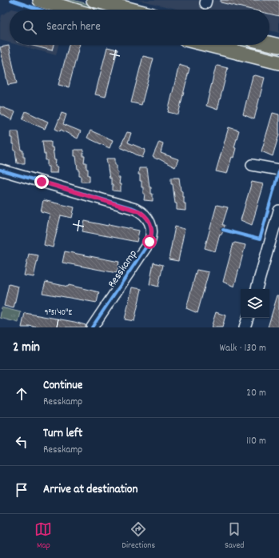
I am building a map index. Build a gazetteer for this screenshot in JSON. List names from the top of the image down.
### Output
{
  "streets": {
    "street": ["Resskamp"]
  },
  "page": {
    "search": "Search here",
    "heading": ["2 min", "Walk · 130 m"],
    "list": [
      ["Continue", "Resskamp", "20 m"],
      ["Turn left", "Resskamp", "110 m"],
      "Arrive at destination"
    ],
    "nav": ["Map", "Directions", "Saved"]
  },
  "coordinates": ["9°51'40\"E"]
}
